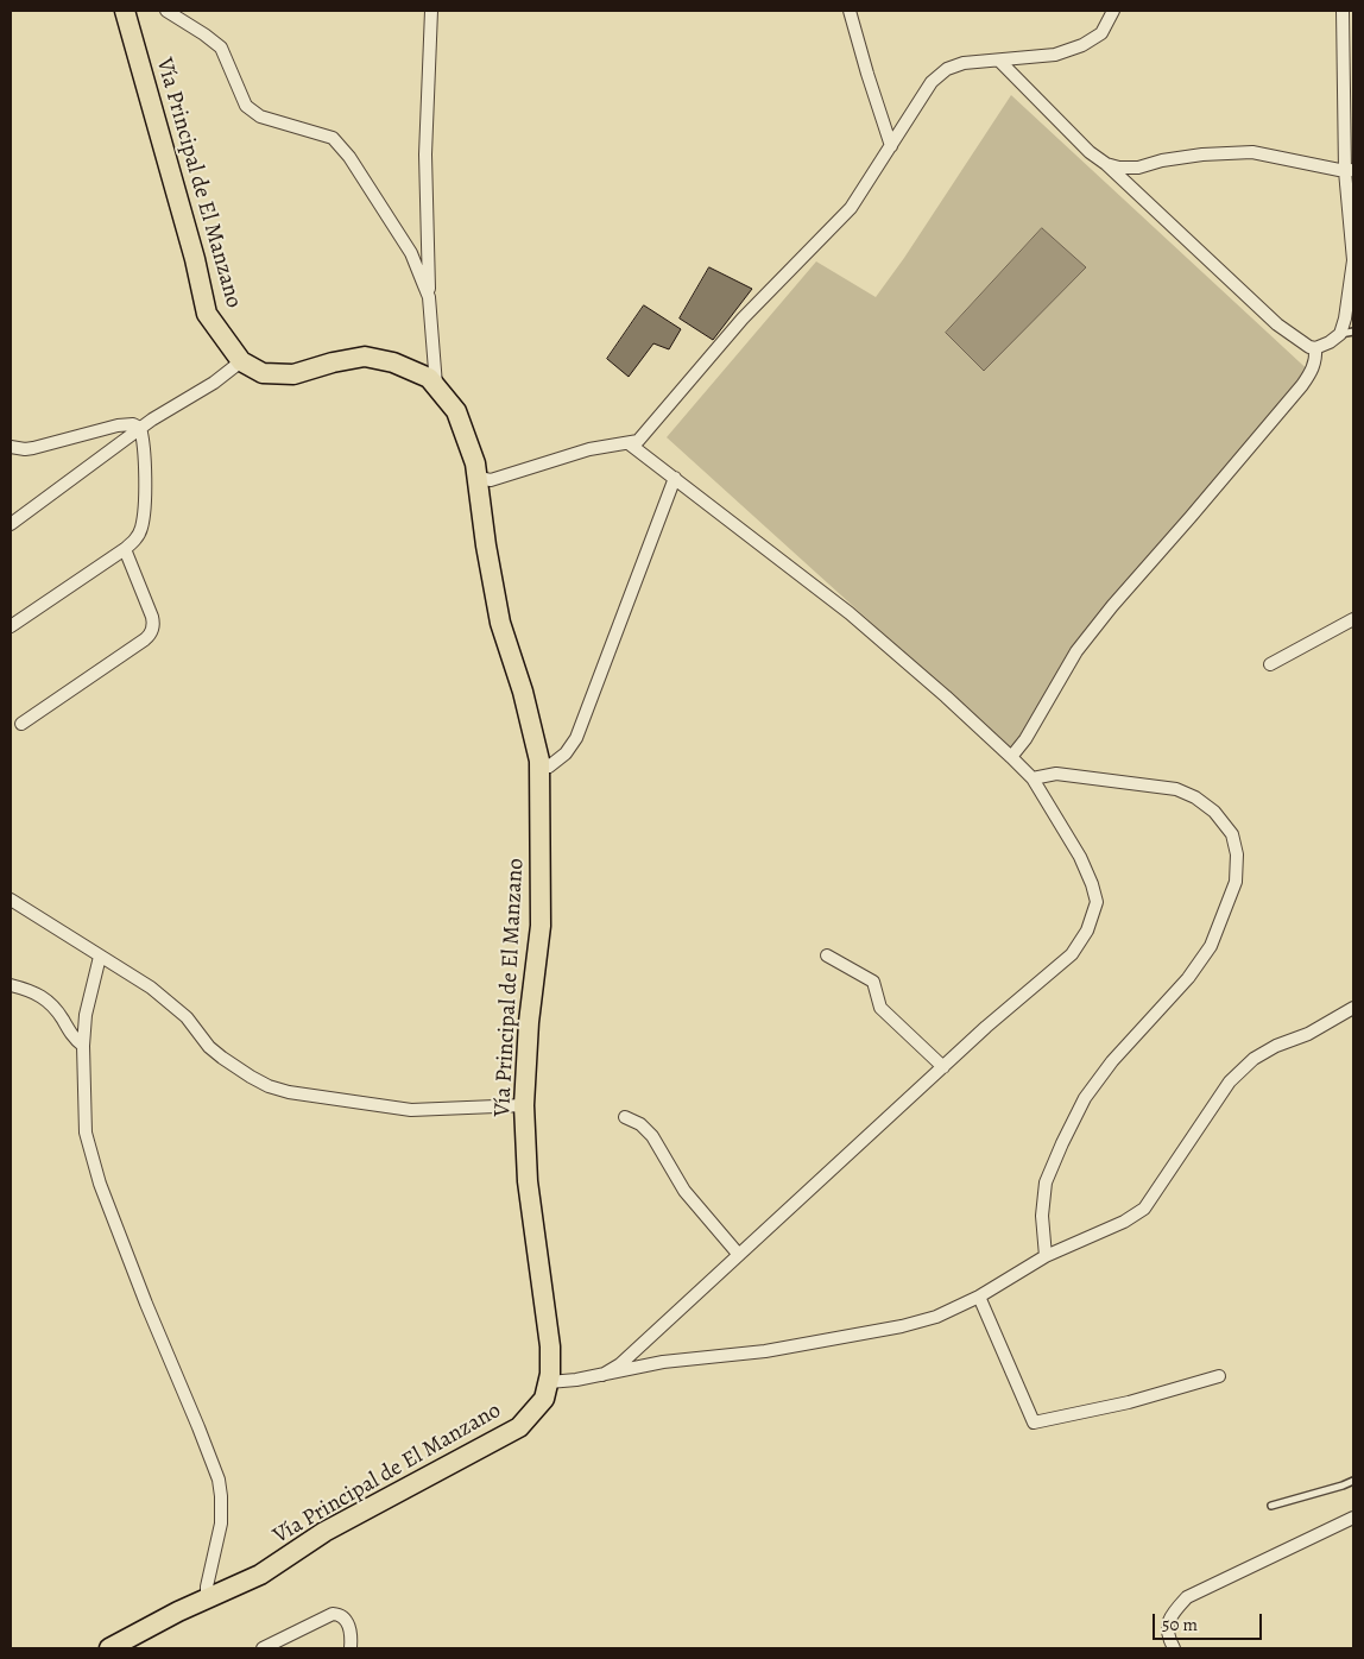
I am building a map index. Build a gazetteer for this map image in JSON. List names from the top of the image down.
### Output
{
  "streets": {
    "main road": ["Vía Principal de El Manzano"]
  },
  "scale_bar": "50 m"
}
